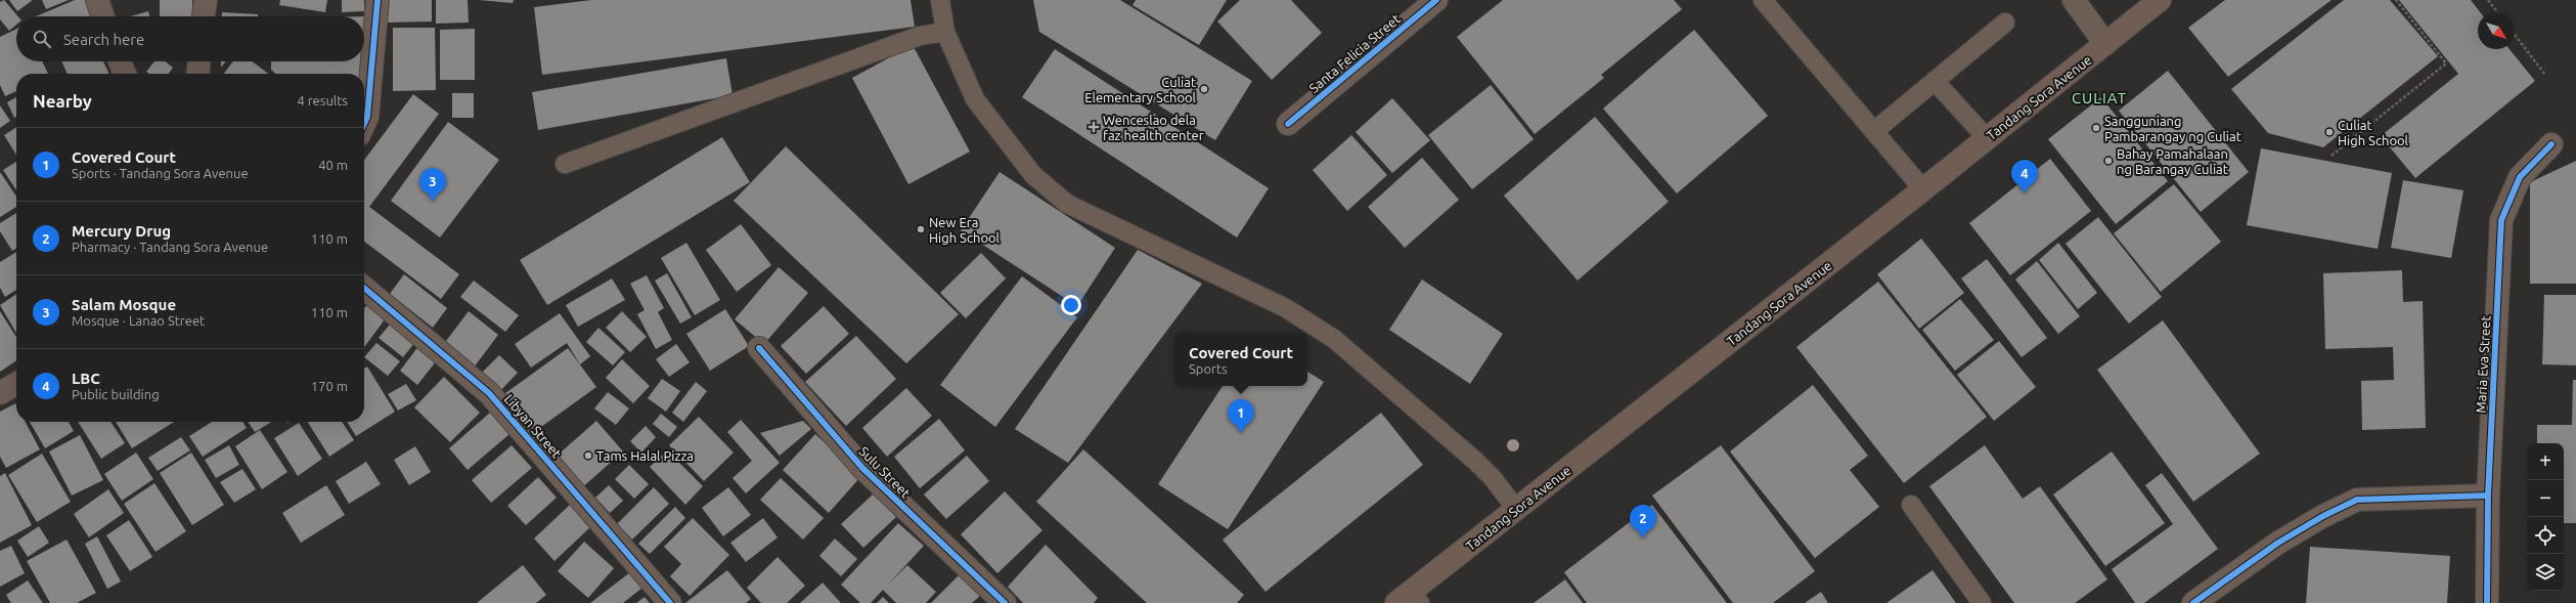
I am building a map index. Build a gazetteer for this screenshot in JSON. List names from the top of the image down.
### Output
{
  "streets": {
    "main road": ["Tandang Sora Avenue"],
    "street": [
      "Santa Felicia Street",
      "Maria Eva Street",
      "Libyan Street",
      "Sulu Street"
    ]
  },
  "districts": ["CULIAT"],
  "places": {
    "other": [
      "Culiat Elementary School",
      "Sangguniang Pambarangay ng Culiat",
      "Culiat High School",
      "Bahay Pamahalaan ng Barangay Culiat",
      "New Era High School",
      "Tams Halal Pizza"
    ],
    "health": ["Wenceslao dela faz health center"]
  },
  "north": "bottom right",
  "page": {
    "search": "Search here",
    "heading": ["Nearby", "4 results"],
    "list": [
      {
        "mark": "1",
        "name": "Covered Court",
        "note": "Sports · Tandang Sora Avenue",
        "value": "40 m"
      },
      {
        "mark": "2",
        "name": "Mercury Drug",
        "note": "Pharmacy · Tandang Sora Avenue",
        "value": "110 m"
      },
      {
        "mark": "3",
        "name": "Salam Mosque",
        "note": "Mosque · Lanao Street",
        "value": "110 m"
      },
      {
        "mark": "4",
        "name": "LBC",
        "note": "Public building",
        "value": "170 m"
      }
    ],
    "pins": [
      "4",
      "3",
      "1",
      "2"
    ],
    "popup": ["Covered Court", "Sports"],
    "map_buttons": ["+", "−"]
  }
}
